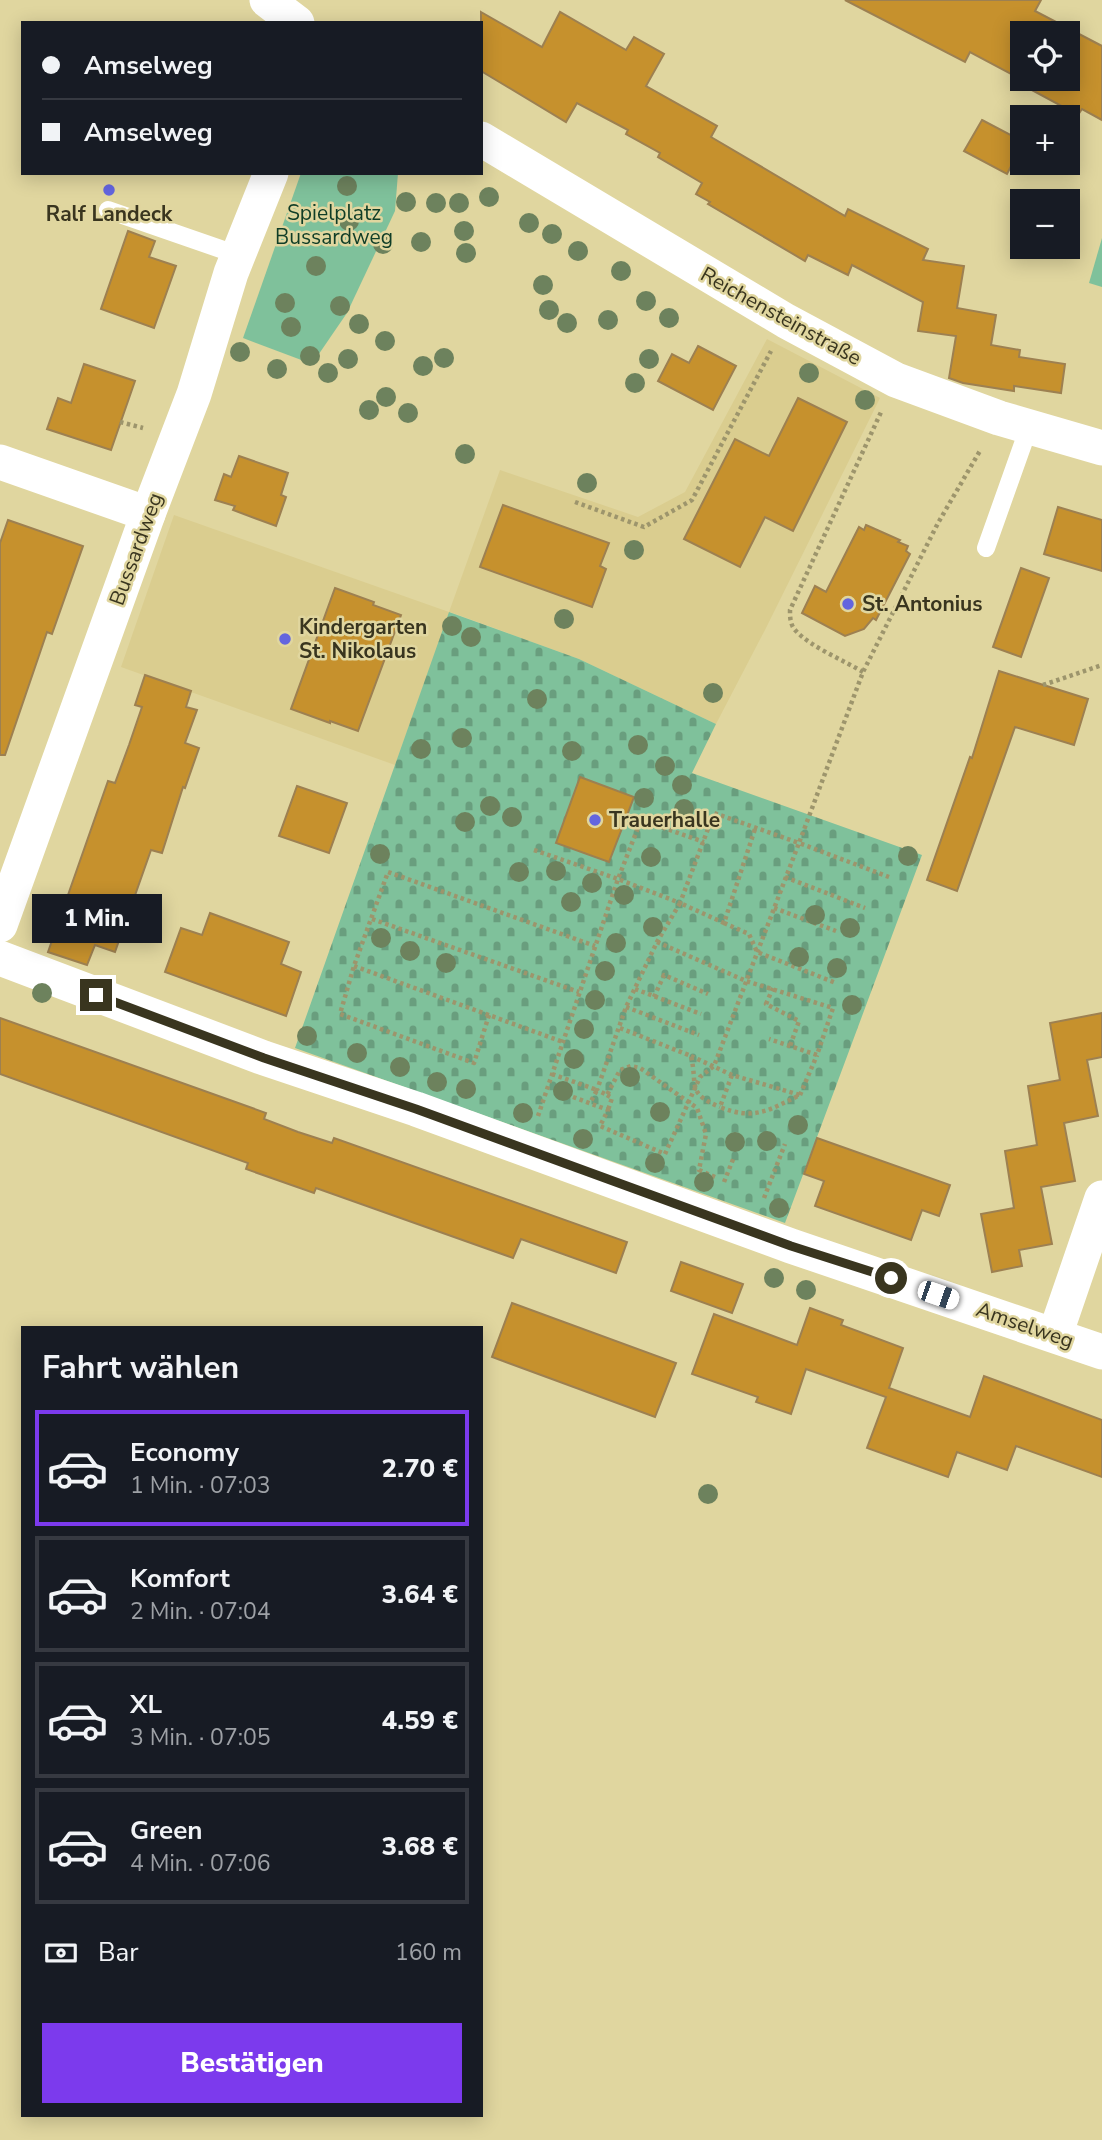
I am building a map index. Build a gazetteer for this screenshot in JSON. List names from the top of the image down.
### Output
{
  "streets": {
    "street": ["Reichensteinstraße", "Bussardweg", "Amselweg"]
  },
  "parks": ["Spielplatz Bussardweg"],
  "places": [
    "Ralf Landeck",
    "St. Antonius",
    "Kindergarten St. Nikolaus",
    "Trauerhalle"
  ],
  "page": {
    "map_buttons": ["+", "−"],
    "banner": ["Amselweg", "Amselweg"],
    "bubble": "1 Min.",
    "heading": "Fahrt wählen",
    "list": [
      {
        "name": "Economy",
        "note": "1 Min. · 07:03",
        "value": "2.70 €"
      },
      {
        "name": "Komfort",
        "note": "2 Min. · 07:04",
        "value": "3.64 €"
      },
      {
        "name": "XL",
        "note": "3 Min. · 07:05",
        "value": "4.59 €"
      },
      {
        "name": "Green",
        "note": "4 Min. · 07:06",
        "value": "3.68 €"
      }
    ],
    "pay": ["Bar", "160 m"],
    "buttons": "Bestätigen"
  }
}
